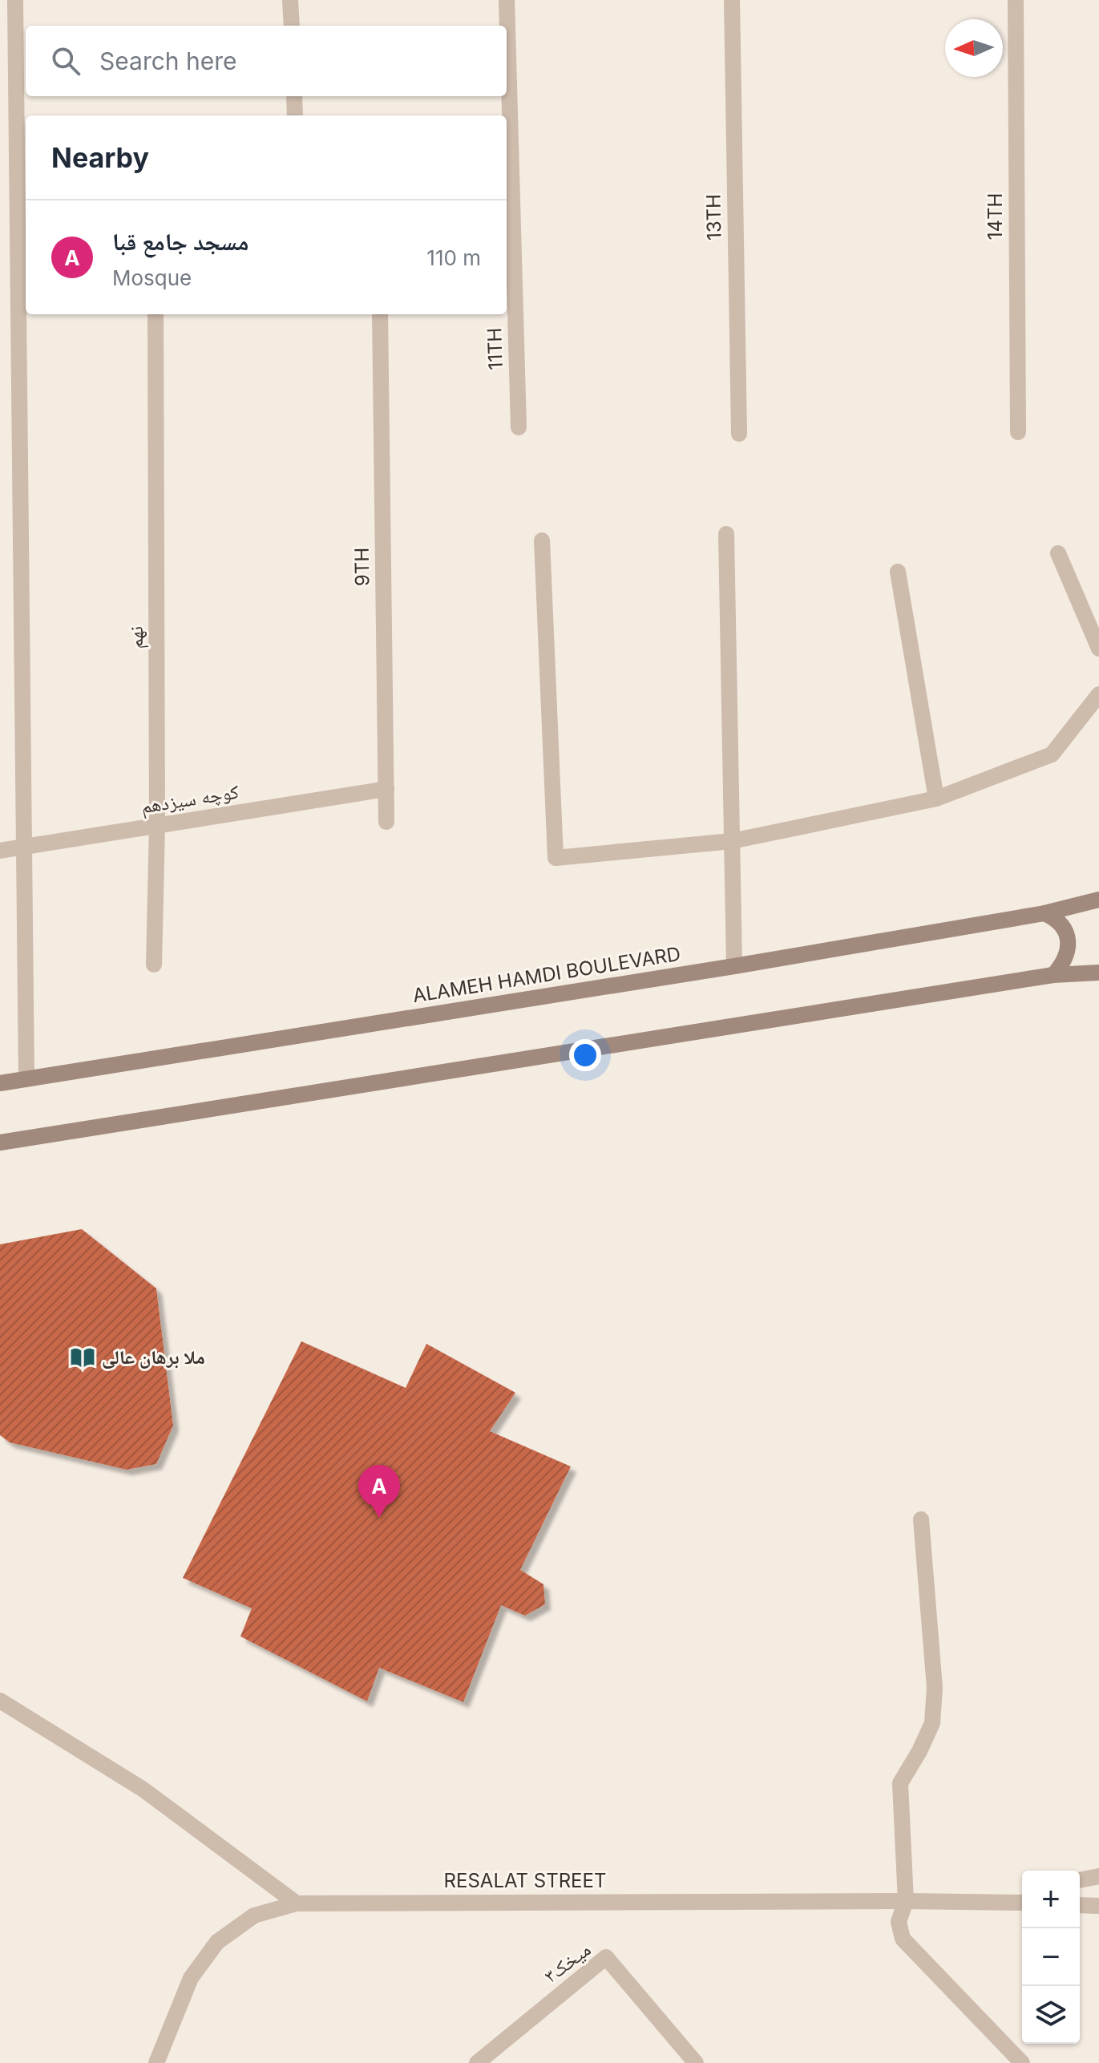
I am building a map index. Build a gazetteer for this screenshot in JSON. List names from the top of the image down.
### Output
{
  "streets": {
    "main road": ["ALAMEH HAMDI BOULEVARD"],
    "street": [
      "14TH",
      "13TH",
      "11TH",
      "9TH",
      "نهم",
      "کوچه سیزدهم",
      "RESALAT STREET",
      "میخک۳"
    ]
  },
  "crossings": [
    ["9TH", "کوچه سیزدهم"],
    ["نهم", "کوچه سیزدهم"]
  ],
  "places": {
    "library": ["ملا برهان عالی"]
  },
  "north": "left",
  "page": {
    "search": "Search here",
    "heading": "Nearby",
    "list": [
      {
        "mark": "A",
        "name": "مسجد جامع قبا",
        "note": "Mosque",
        "value": "110 m"
      }
    ],
    "pins": "A",
    "map_buttons": ["+", "−"]
  }
}
